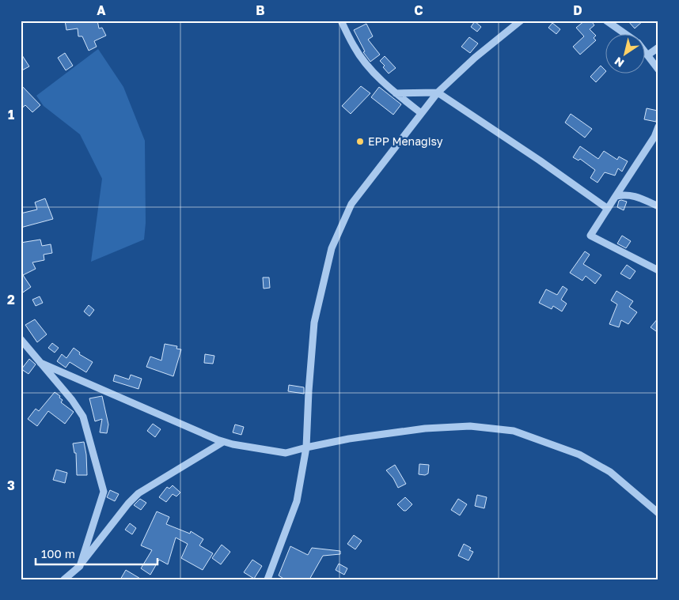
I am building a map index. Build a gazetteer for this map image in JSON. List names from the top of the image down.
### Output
{
  "places": ["EPP Menagisy"],
  "scale_bar": "100 m",
  "north": "bottom left",
  "grid": {
    "columns": [
      "A",
      "B",
      "C",
      "D"
    ],
    "rows": ["1", "2", "3"]
  }
}
